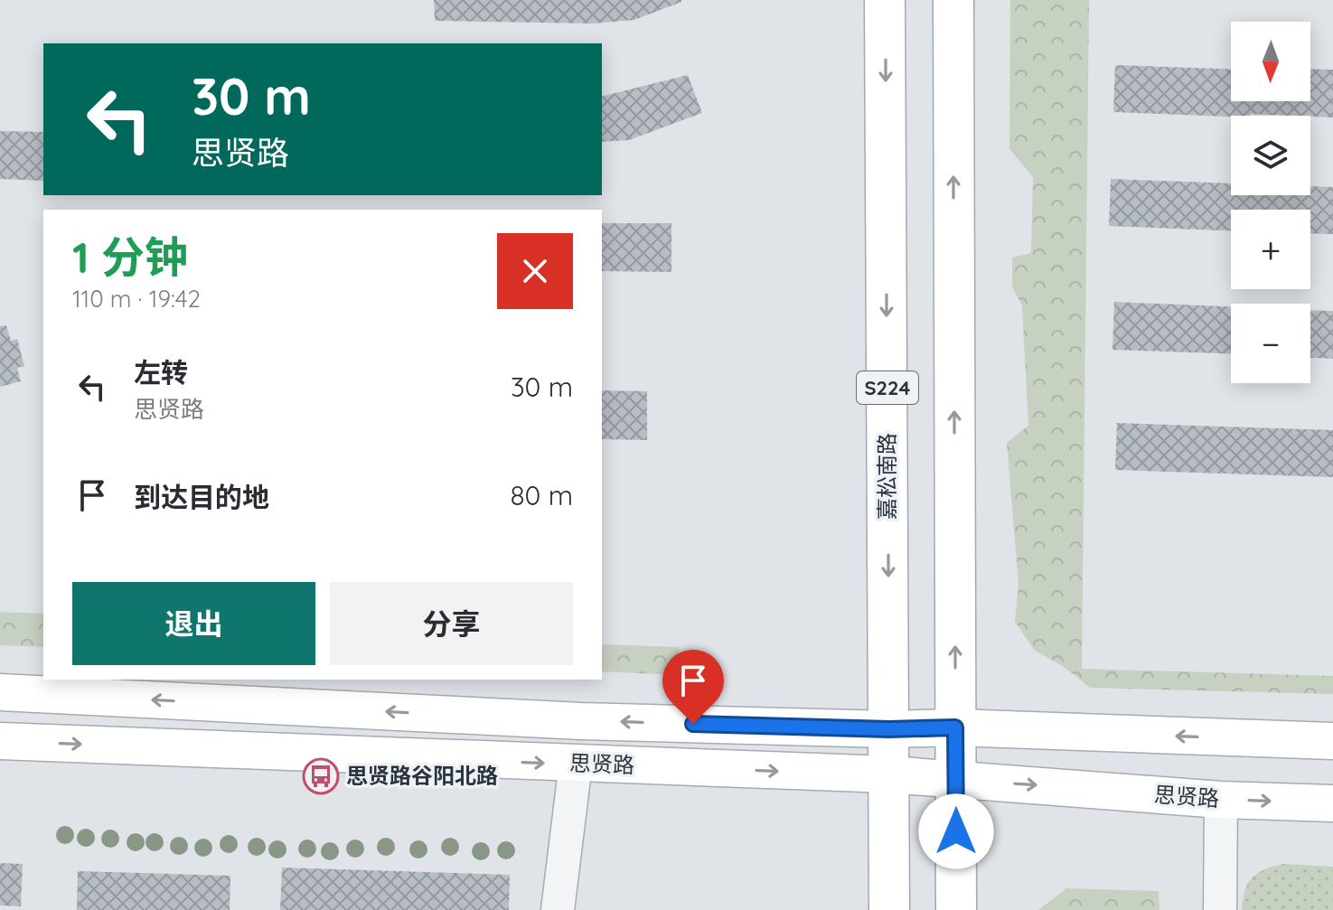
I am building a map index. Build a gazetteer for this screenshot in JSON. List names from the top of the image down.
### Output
{
  "streets": {
    "main road": ["S224", "嘉松南路", "思贤路"]
  },
  "crossings": [
    ["嘉松南路", "思贤路"]
  ],
  "places": {
    "bus stop": ["思贤路谷阳北路"]
  },
  "north": "bottom",
  "page": {
    "map_buttons": ["+", "−"],
    "turn": ["30 m", "思贤路"],
    "heading": ["1 分钟", "110 m · 19:42"],
    "list": [
      {
        "name": "左转",
        "note": "思贤路",
        "value": "30 m"
      },
      {
        "name": "到达目的地",
        "value": "80 m"
      }
    ],
    "buttons": ["退出", "分享"]
  }
}
